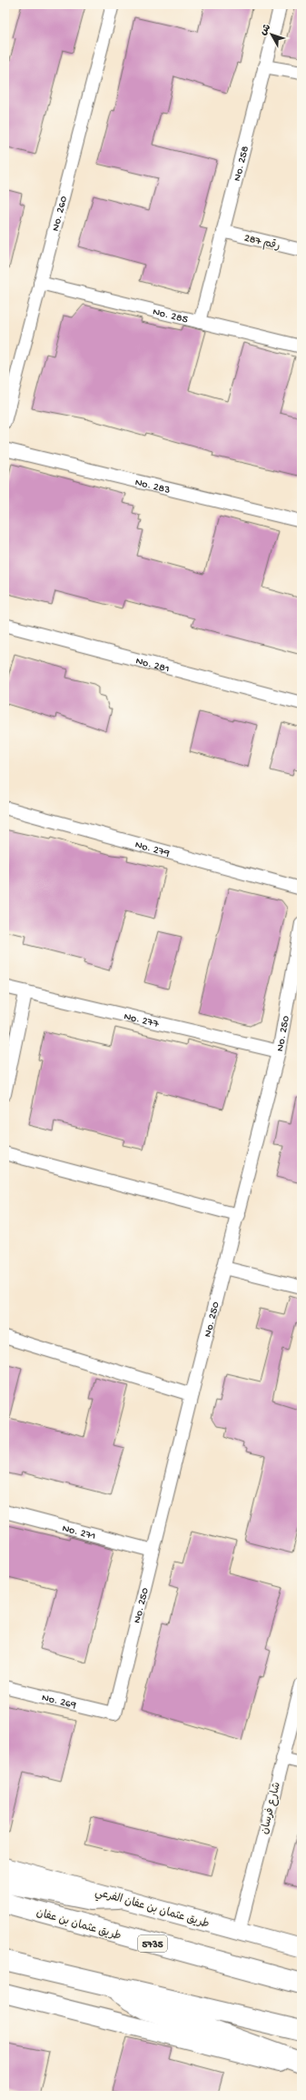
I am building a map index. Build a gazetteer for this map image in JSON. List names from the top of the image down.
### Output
{
  "streets": {
    "main road": ["طريق عثمان بن عفان الفرعي", "طريق عثمان بن عفان", "5735"],
    "street": [
      "No. 258",
      "No. 260",
      "رقم 287",
      "No. 285",
      "No. 283",
      "No. 281",
      "No. 279",
      "No. 277",
      "No. 250",
      "No. 271",
      "No. 269",
      "شارع فرسان"
    ]
  },
  "crossings": [
    ["No. 258", "رقم 287"],
    ["No. 258", "No. 285"],
    ["No. 260", "No. 285"],
    ["No. 277", "No. 250"],
    ["No. 250", "No. 271"],
    ["No. 250", "No. 269"],
    ["شارع فرسان", "طريق عثمان بن عفان الفرعي"]
  ],
  "north": "top left"
}
